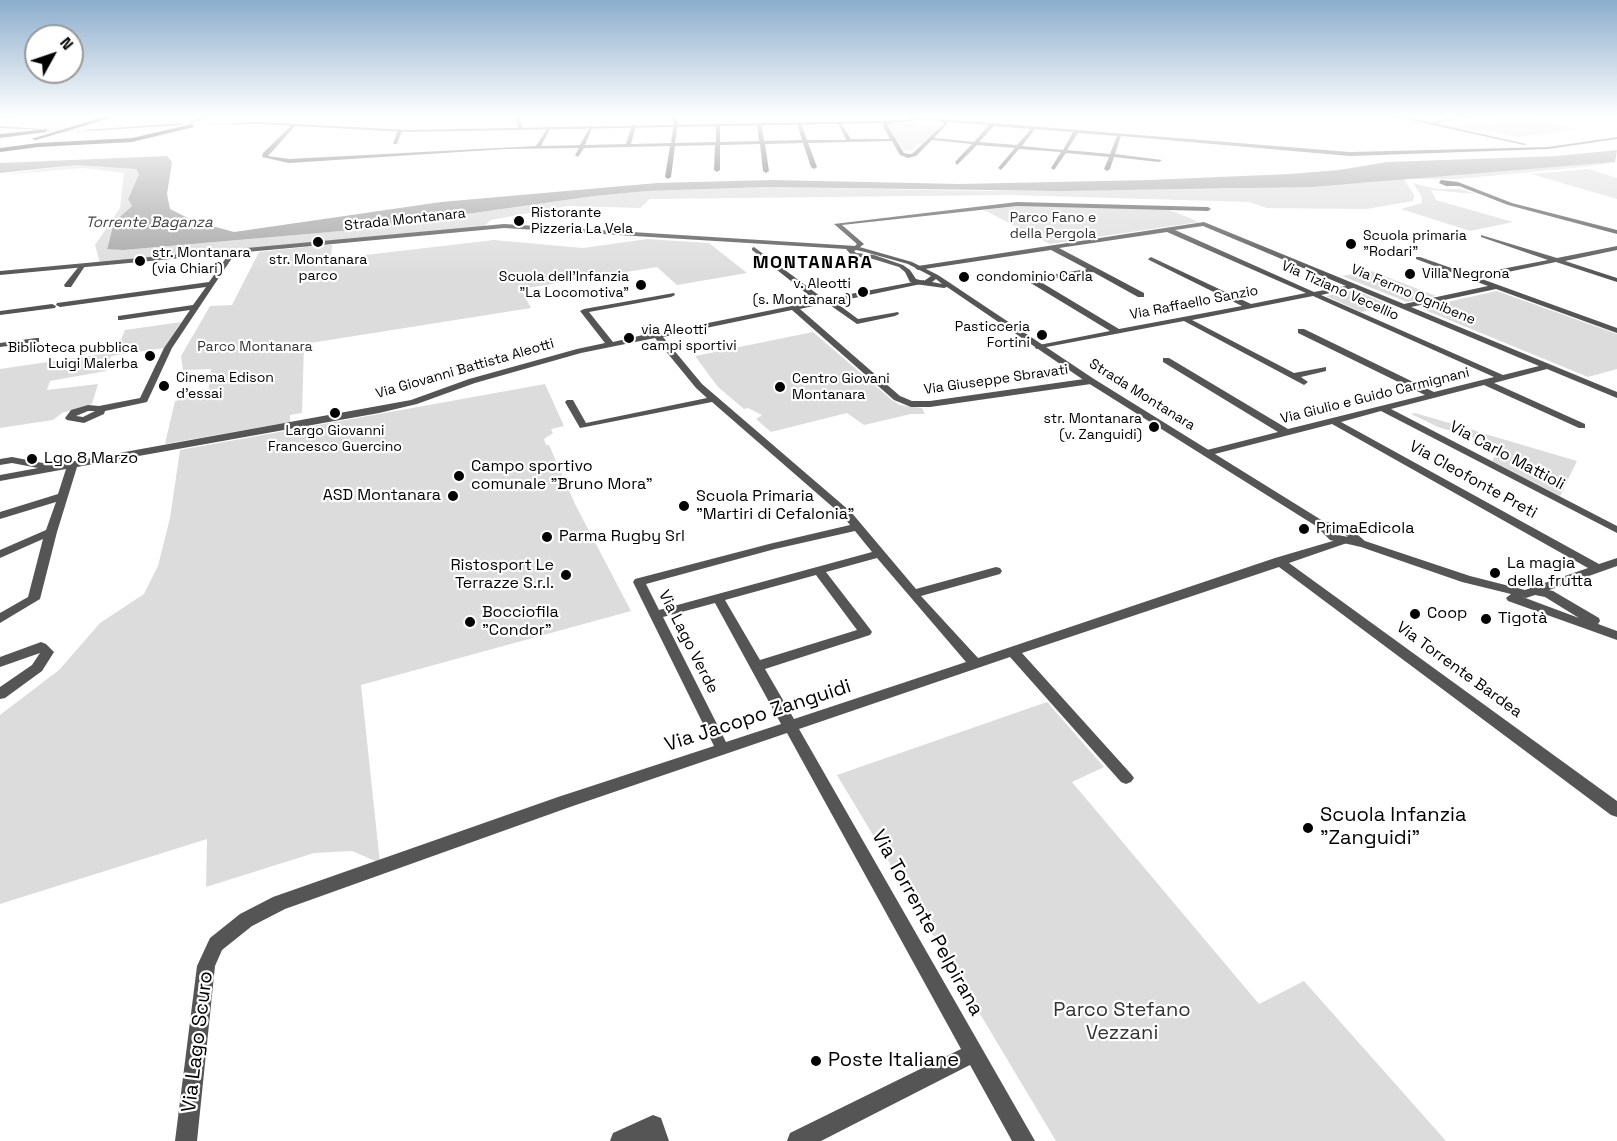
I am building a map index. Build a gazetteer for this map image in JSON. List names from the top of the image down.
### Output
{
  "streets": {
    "street": [
      "Strada Montanara",
      "Via Tiziano Vecellio",
      "Via Fermo Ognibene",
      "Via Raffaello Sanzio",
      "Via Giovanni Battista Aleotti",
      "Via Giuseppe Sbravati",
      "Via Giulio e Guido Carmignani",
      "Via Carlo Mattioli",
      "Via Cleofonte Preti",
      "Via Lago Verde",
      "Via Torrente Bardea",
      "Via Jacopo Zanguidi",
      "Via Torrente Pelpirana",
      "Via Lago Scuro"
    ]
  },
  "crossings": [
    ["Strada Montanara", "Via Raffaello Sanzio"],
    ["Strada Montanara", "Via Giovanni Battista Aleotti"],
    ["Strada Montanara", "Via Giuseppe Sbravati"],
    ["Strada Montanara", "Via Giulio e Guido Carmignani"],
    ["Strada Montanara", "Via Jacopo Zanguidi"],
    ["Via Tiziano Vecellio", "Via Fermo Ognibene"],
    ["Via Tiziano Vecellio", "Via Raffaello Sanzio"],
    ["Via Tiziano Vecellio", "Via Giulio e Guido Carmignani"],
    ["Via Fermo Ognibene", "Via Raffaello Sanzio"],
    ["Via Fermo Ognibene", "Via Giulio e Guido Carmignani"],
    ["Via Giovanni Battista Aleotti", "Via Giuseppe Sbravati"],
    ["Via Giulio e Guido Carmignani", "Via Carlo Mattioli"],
    ["Via Giulio e Guido Carmignani", "Via Cleofonte Preti"],
    ["Via Lago Verde", "Via Jacopo Zanguidi"],
    ["Via Torrente Bardea", "Via Jacopo Zanguidi"],
    ["Via Jacopo Zanguidi", "Via Torrente Pelpirana"],
    ["Via Jacopo Zanguidi", "Via Lago Scuro"]
  ],
  "districts": ["MONTANARA"],
  "water": ["Torrente Baganza"],
  "parks": ["Parco Fano e della Pergola", "Parco Montanara", "Parco Stefano Vezzani"],
  "places": [
    "Ristorante Pizzeria La Vela",
    "str. Montanara parco",
    "Scuola primaria \"Rodari\"",
    "str. Montanara (via Chiari)",
    "Villa Negrona",
    "condominio Carla",
    "Scuola dell'Infanzia \"La Locomotiva\"",
    "v. Aleotti (s. Montanara)",
    "Pasticceria Fortini",
    "via Aleotti campi sportivi",
    "Biblioteca pubblica Luigi Malerba",
    "Cinema Edison d'essai",
    "Centro Giovani Montanara",
    "Largo Giovanni Francesco Guercino",
    "str. Montanara (v. Zanguidi)",
    "Lgo 8 Marzo",
    "Campo sportivo comunale \"Bruno Mora\"",
    "ASD Montanara",
    "Scuola Primaria \"Martiri di Cefalonia\"",
    "PrimaEdicola",
    "Parma Rugby Srl",
    "La magia della frutta",
    "Ristosport Le Terrazze S.r.l.",
    "Coop",
    "Tigotà",
    "Bocciofila \"Condor\"",
    "Scuola Infanzia \"Zanguidi\"",
    "Poste Italiane"
  ],
  "north": "top right"
}
